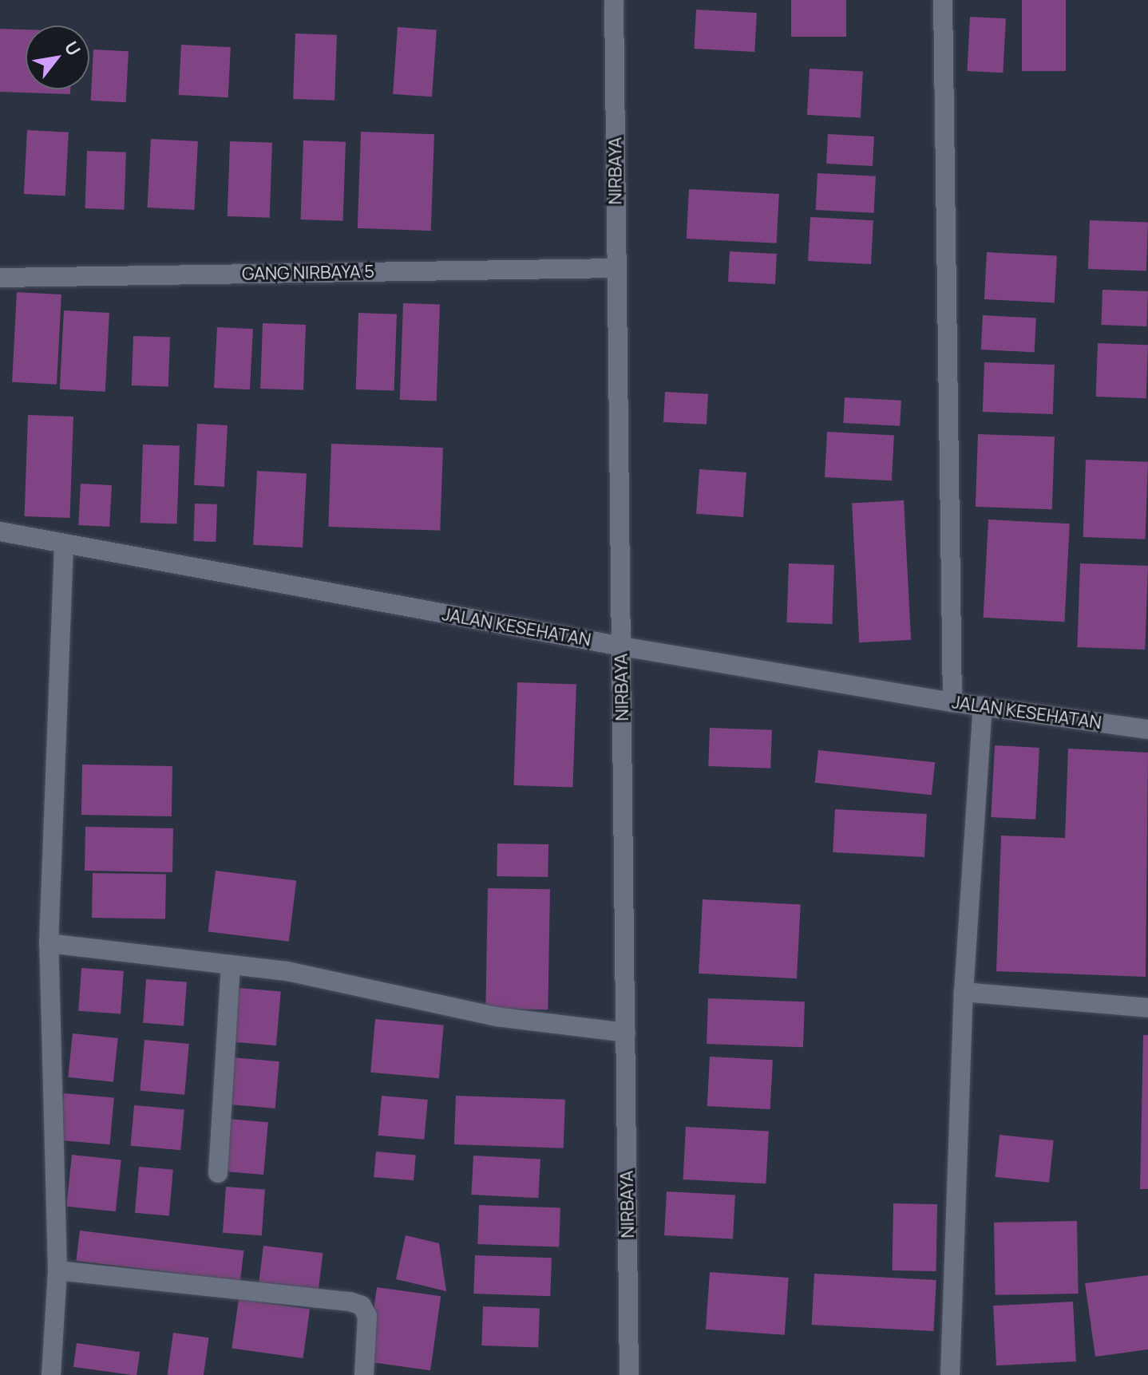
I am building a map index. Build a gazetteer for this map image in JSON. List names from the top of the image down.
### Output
{
  "streets": {
    "street": ["NIRBAYA", "GANG NIRBAYA 5", "JALAN KESEHATAN"]
  },
  "crossings": [
    ["NIRBAYA", "GANG NIRBAYA 5"],
    ["NIRBAYA", "JALAN KESEHATAN"]
  ],
  "north": "top right"
}
